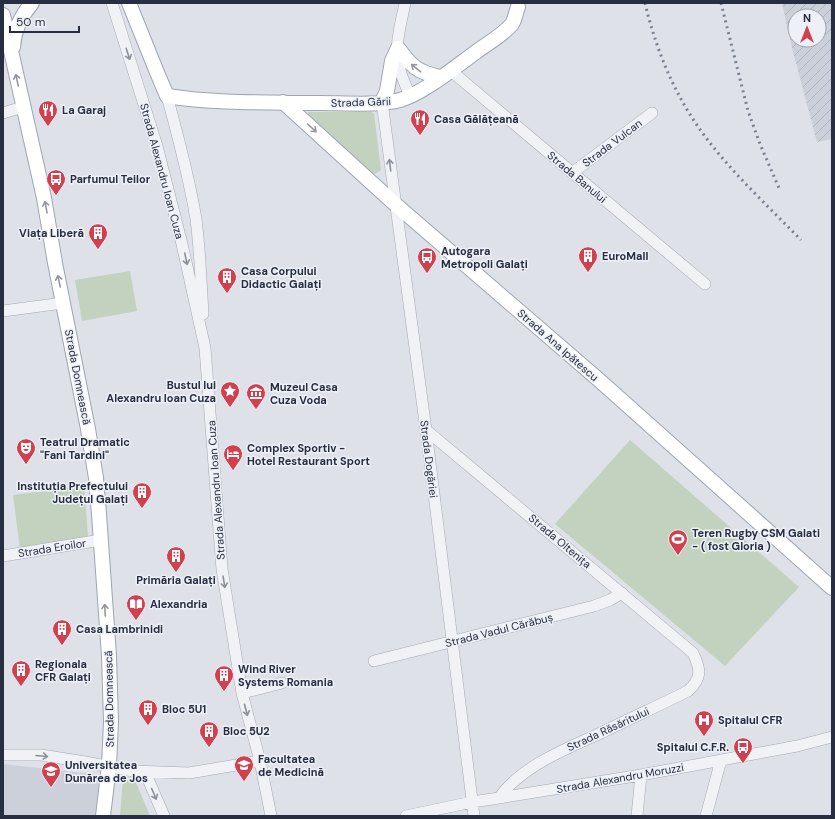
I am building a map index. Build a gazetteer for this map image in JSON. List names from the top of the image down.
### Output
{
  "streets": {
    "main road": ["Strada Gării", "Strada Ana Ipătescu", "Strada Domnească"],
    "street": [
      "Strada Vulcan",
      "Strada Alexandru Ioan Cuza",
      "Strada Banului",
      "Strada Dogăriei",
      "Strada Oltenița",
      "Strada Eroilor",
      "Strada Vadul Cărăbuș",
      "Strada Răsăritului",
      "Strada Alexandru Moruzzi"
    ]
  },
  "crossings": [
    ["Strada Gării", "Strada Banului"],
    ["Strada Gării", "Strada Ana Ipătescu"],
    ["Strada Gării", "Strada Dogăriei"],
    ["Strada Vulcan", "Strada Banului"],
    ["Strada Ana Ipătescu", "Strada Dogăriei"],
    ["Strada Domnească", "Strada Eroilor"],
    ["Strada Dogăriei", "Strada Oltenița"],
    ["Strada Dogăriei", "Strada Vadul Cărăbuș"],
    ["Strada Dogăriei", "Strada Alexandru Moruzzi"],
    ["Strada Oltenița", "Strada Vadul Cărăbuș"],
    ["Strada Oltenița", "Strada Răsăritului"],
    ["Strada Răsăritului", "Strada Alexandru Moruzzi"]
  ],
  "one_way": ["Strada Domnească"],
  "places": {
    "restaurant": ["La Garaj", "Casa Gălățeană"],
    "bus stop": ["Parfumul Teilor", "Autogara Metropoli Galați", "Spitalul C.F.R."],
    "building": [
      "Viața Liberă",
      "EuroMall",
      "Casa Corpului Didactic Galați",
      "Instituția Prefectului Județul Galați",
      "Primăria Galați",
      "Casa Lambrinidi",
      "Regionala CFR Galați",
      "Wind River Systems Romania",
      "Bloc 5U1",
      "Bloc 5U2"
    ],
    "place": ["Bustul lui Alexandru Ioan Cuza"],
    "museum": ["Muzeul Casa Cuza Voda"],
    "theatre": ["Teatrul Dramatic \"Fani Tardini\""],
    "hotel": ["Complex Sportiv - Hotel Restaurant Sport"],
    "sports": ["Teren Rugby CSM Galati - ( fost Gloria )"],
    "library": ["Alexandria"],
    "hospital": ["Spitalul CFR"],
    "school or university": ["Facultatea de Medicină", "Universitatea Dunărea de Jos"]
  },
  "scale_bar": "50 m",
  "north": "top"
}
